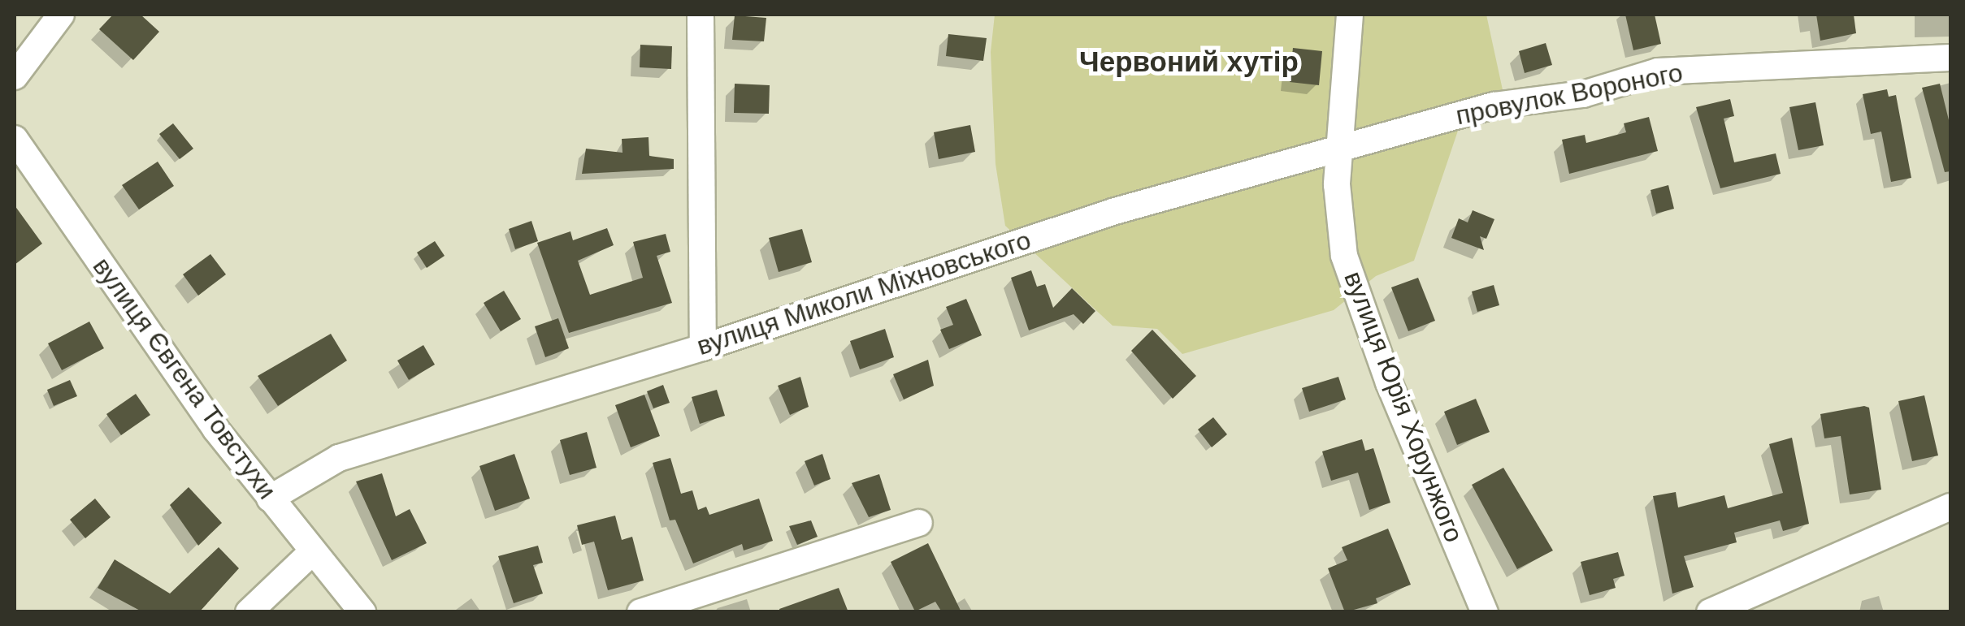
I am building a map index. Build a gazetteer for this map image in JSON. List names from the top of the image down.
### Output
{
  "streets": {
    "street": [
      "провулок Вороного",
      "вулиця Миколи Міхновського",
      "вулиця Євгена Товстухи",
      "вулиця Юрія Хорунжого"
    ]
  },
  "crossings": [
    ["провулок Вороного", "вулиця Миколи Міхновського"],
    ["провулок Вороного", "вулиця Юрія Хорунжого"],
    ["вулиця Миколи Міхновського", "вулиця Євгена Товстухи"],
    ["вулиця Миколи Міхновського", "вулиця Юрія Хорунжого"]
  ],
  "districts": ["Червоний хутір"]
}
